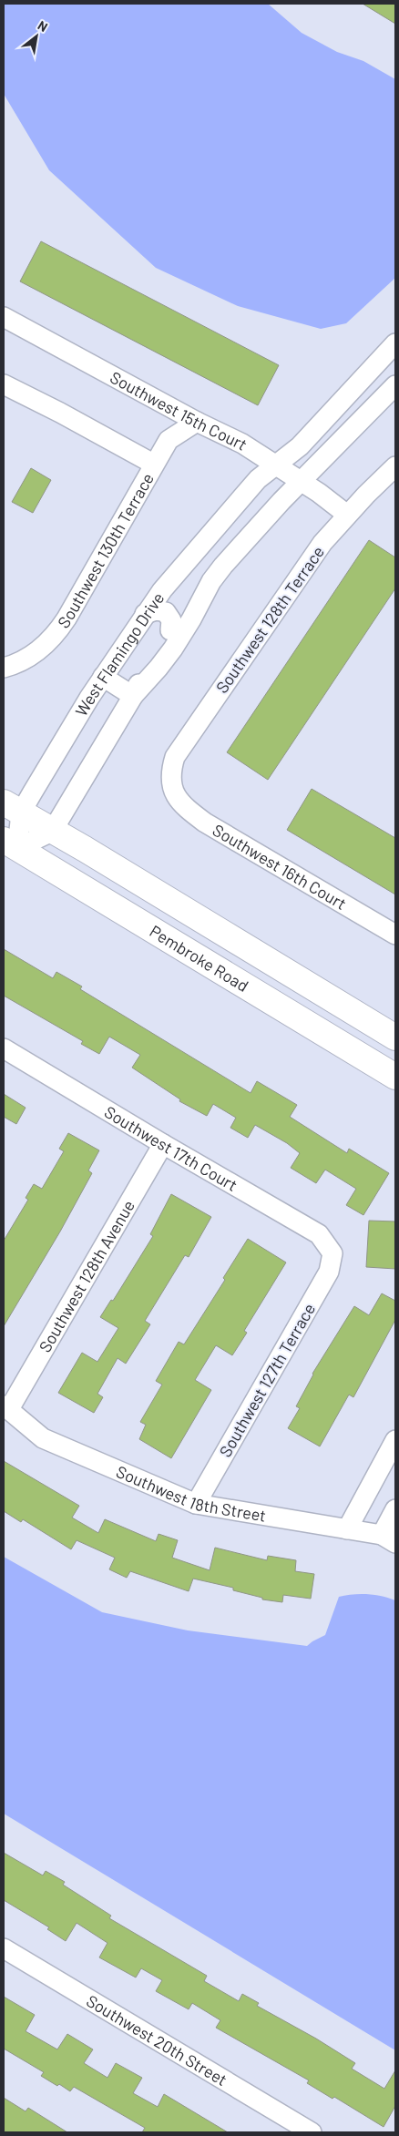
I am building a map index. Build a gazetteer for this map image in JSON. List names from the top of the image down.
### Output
{
  "streets": {
    "main road": ["Pembroke Road"],
    "street": [
      "Southwest 15th Court",
      "Southwest 130th Terrace",
      "Southwest 128th Terrace",
      "West Flamingo Drive",
      "Southwest 16th Court",
      "Southwest 17th Court",
      "Southwest 128th Avenue",
      "Southwest 127th Terrace",
      "Southwest 18th Street",
      "Southwest 20th Street"
    ]
  },
  "crossings": [
    ["Southwest 15th Court", "Southwest 130th Terrace"],
    ["Southwest 15th Court", "Southwest 128th Terrace"],
    ["Southwest 15th Court", "West Flamingo Drive"],
    ["Southwest 128th Terrace", "Southwest 16th Court"],
    ["West Flamingo Drive", "Pembroke Road"],
    ["Southwest 17th Court", "Southwest 128th Avenue"],
    ["Southwest 17th Court", "Southwest 127th Terrace"],
    ["Southwest 128th Avenue", "Southwest 18th Street"],
    ["Southwest 127th Terrace", "Southwest 18th Street"]
  ],
  "north": "top right"
}
